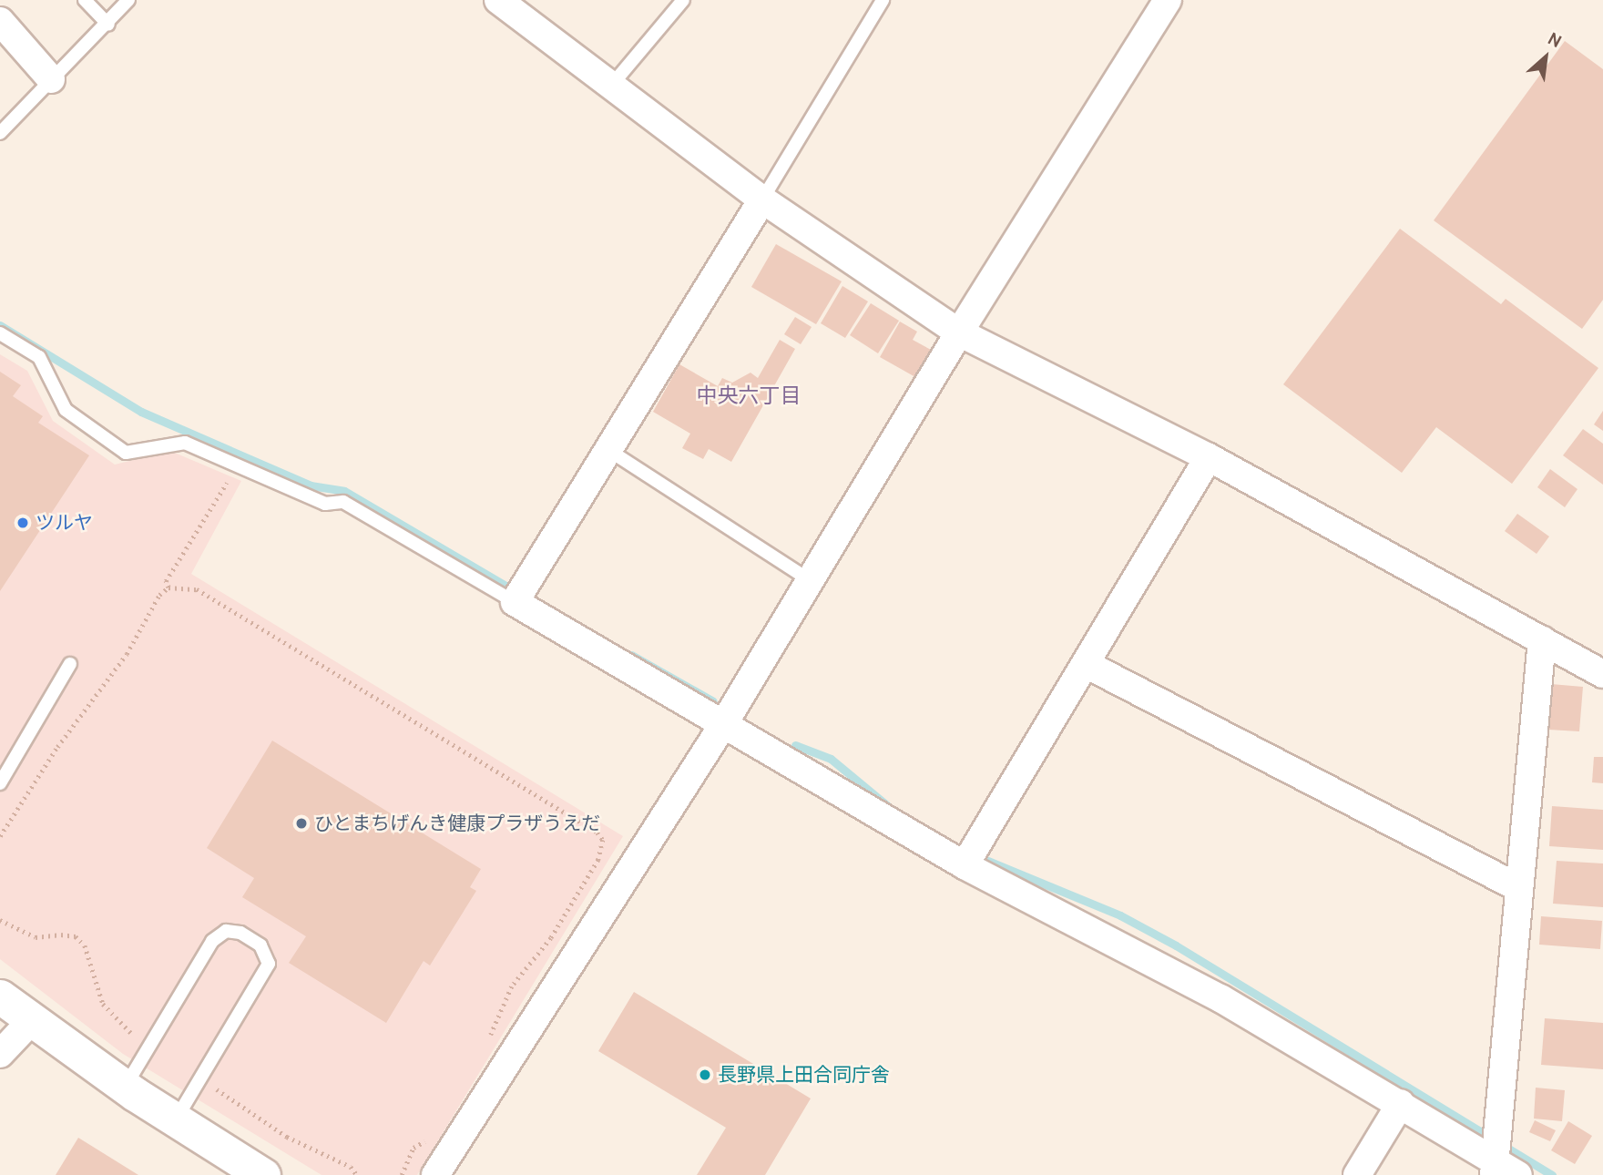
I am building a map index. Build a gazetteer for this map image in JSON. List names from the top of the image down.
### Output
{
  "districts": ["中央六丁目"],
  "places": ["ツルヤ", "ひとまちげんき健康プラザうえだ", "長野県上田合同庁舎"],
  "north": "top right"
}
